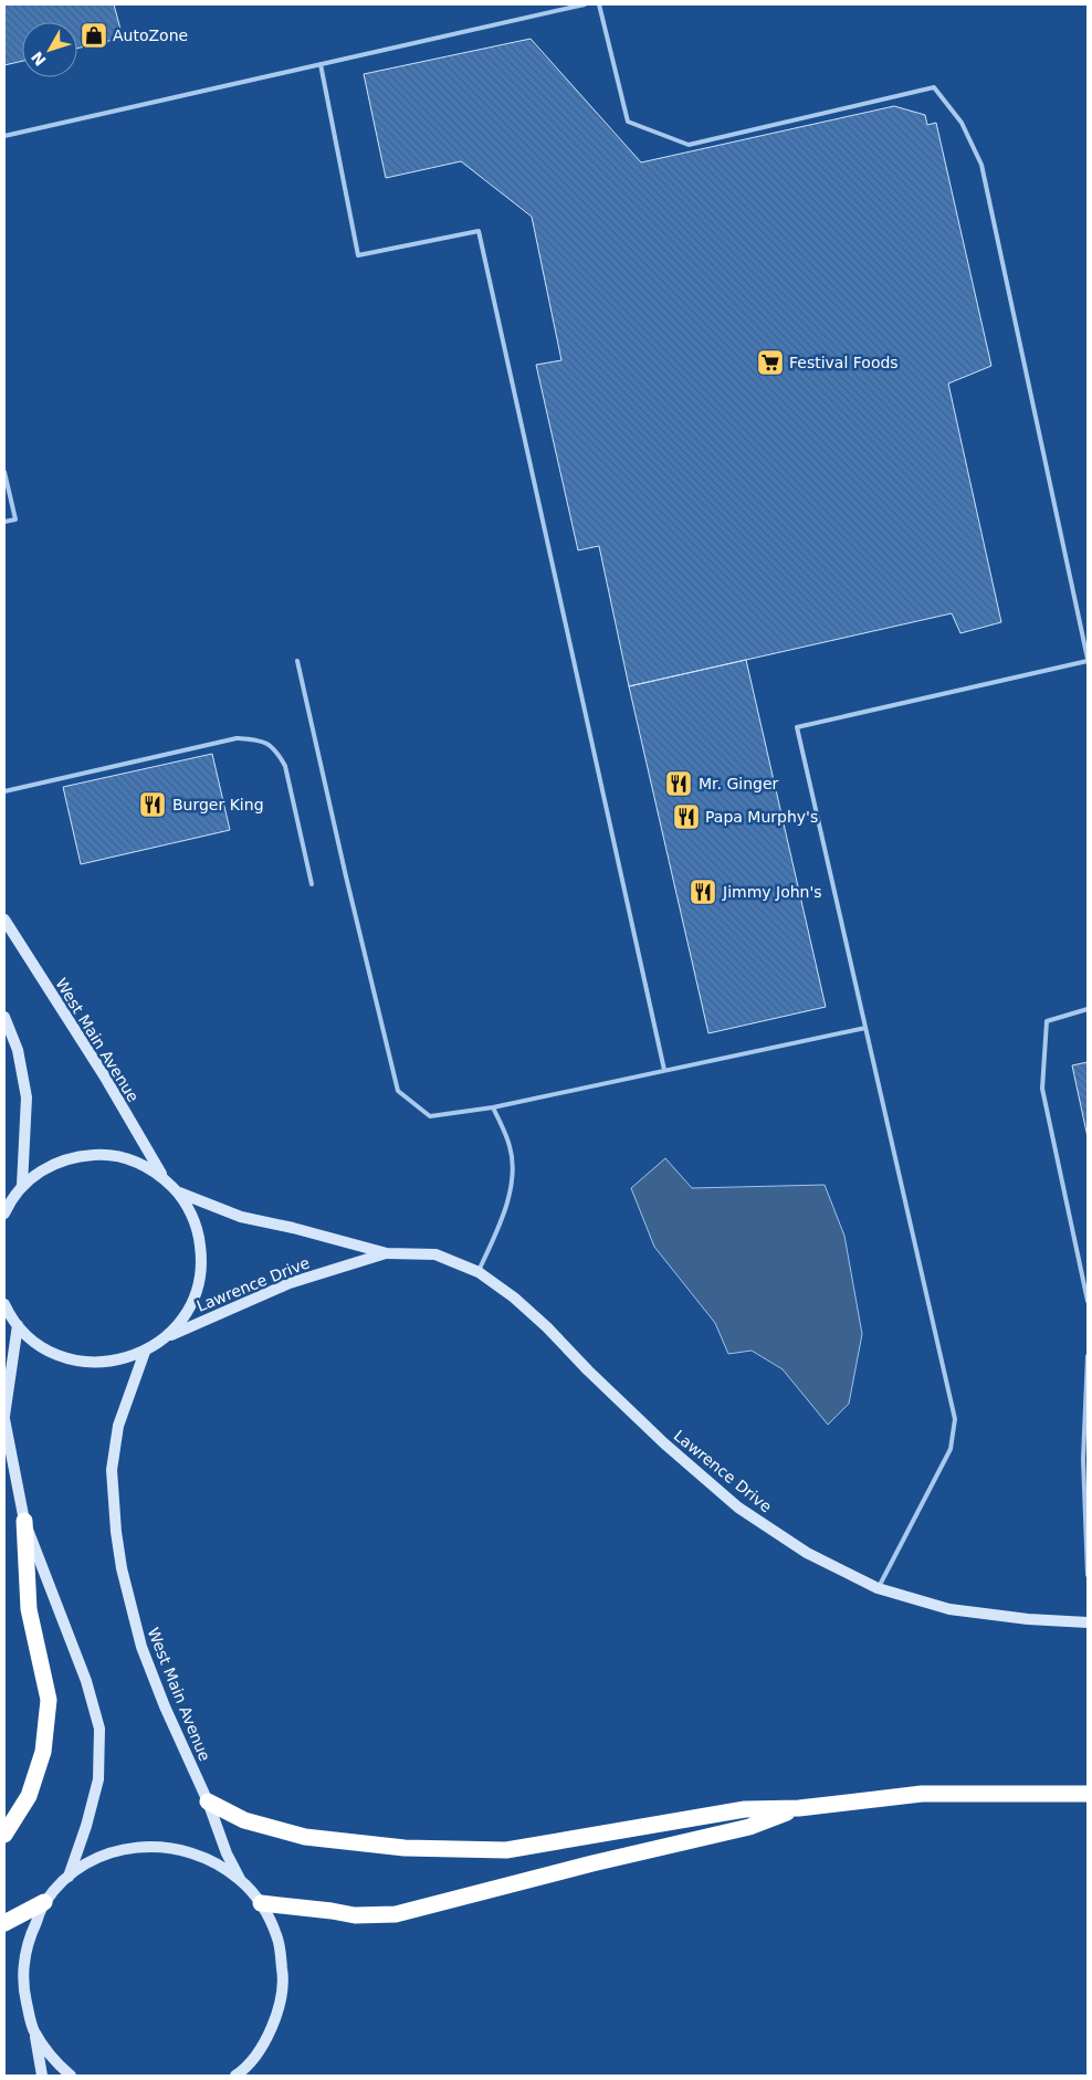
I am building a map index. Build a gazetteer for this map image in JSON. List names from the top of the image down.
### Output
{
  "streets": {
    "main road": ["West Main Avenue", "Lawrence Drive"]
  },
  "places": {
    "shop": ["AutoZone"],
    "supermarket": ["Festival Foods"],
    "restaurant": [
      "Mr. Ginger",
      "Burger King",
      "Papa Murphy's",
      "Jimmy John's"
    ]
  },
  "north": "bottom left"
}
